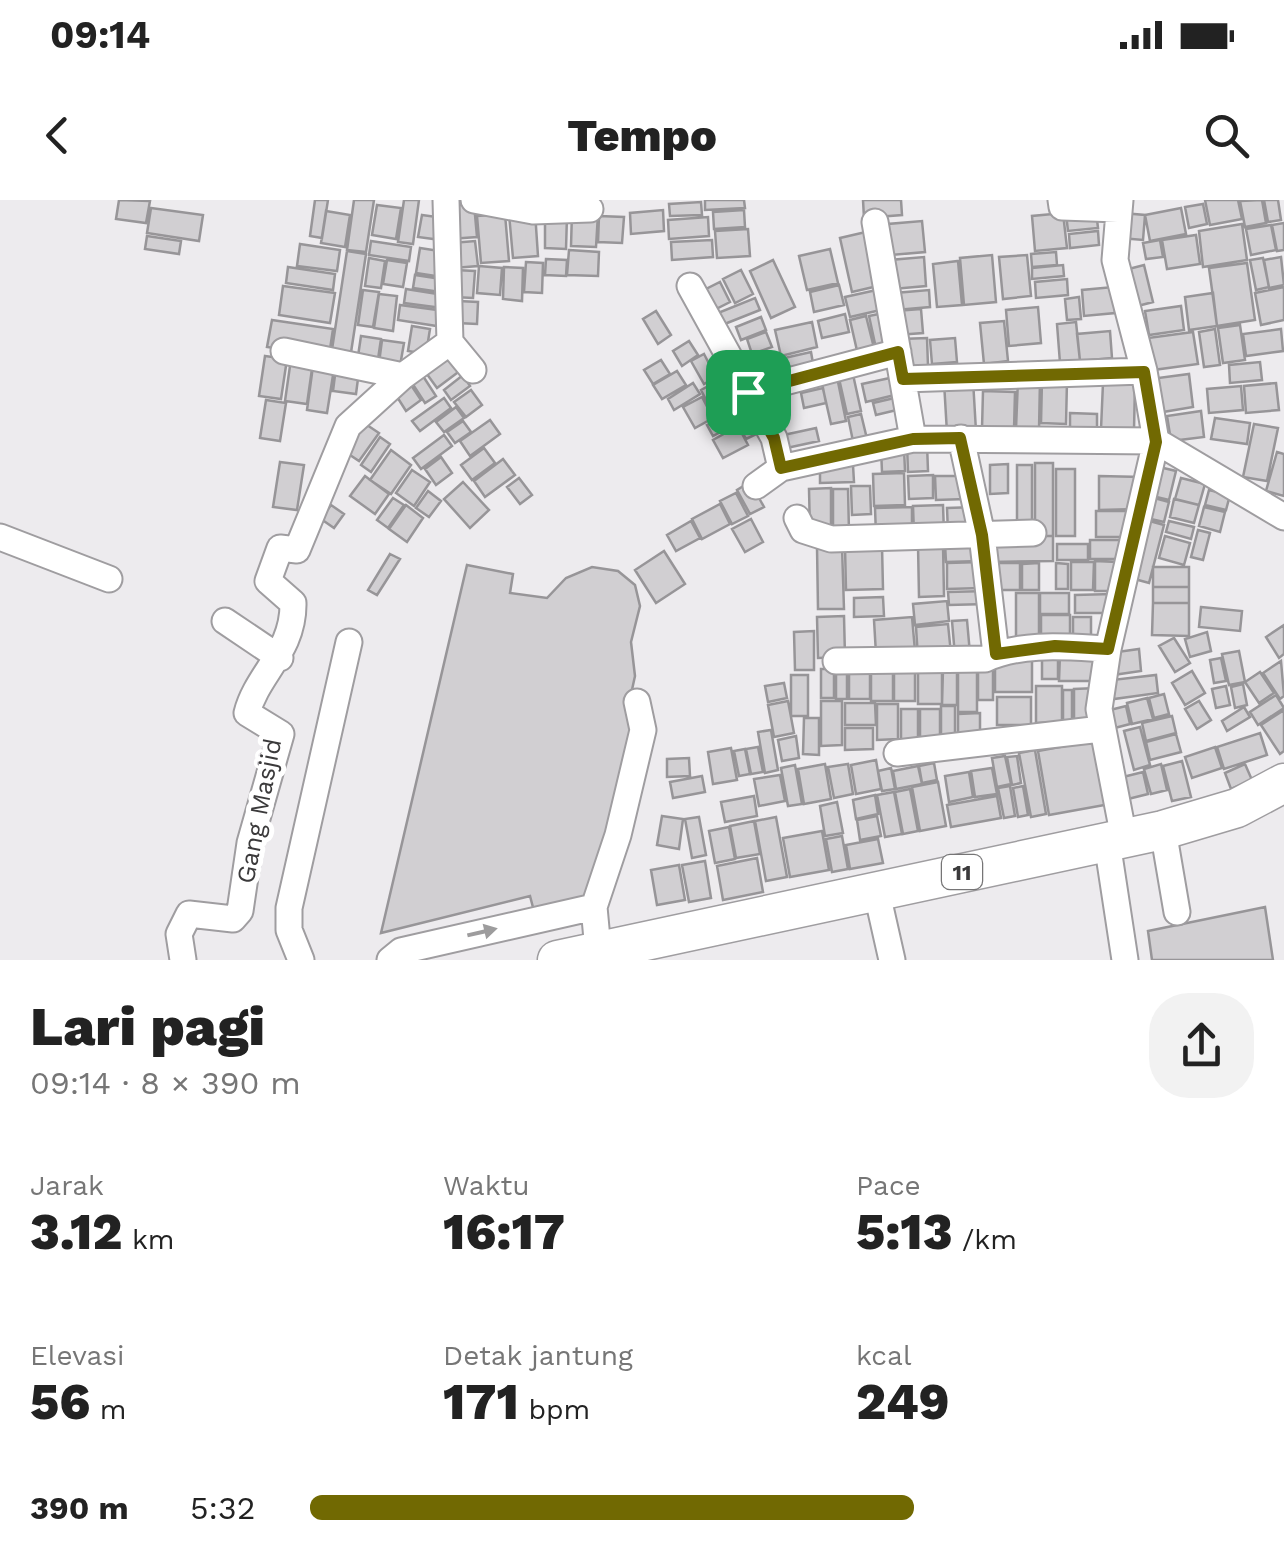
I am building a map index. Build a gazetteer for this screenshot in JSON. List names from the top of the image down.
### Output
{
  "streets": {
    "highway": ["11"],
    "street": ["Gang Masjid"]
  },
  "page": {
    "status": "09:14",
    "header": "Tempo",
    "heading": ["Lari pagi", "09:14 · 8 × 390 m"],
    "stats": [
      ["Jarak", "3.12 km"],
      ["Waktu", "16:17"],
      ["Pace", "5:13 /km"],
      ["Elevasi", "56 m"],
      ["Detak jantung", "171 bpm"],
      ["kcal", "249"]
    ],
    "list": [
      {
        "name": "390 m",
        "note": "5:32"
      }
    ]
  }
}
